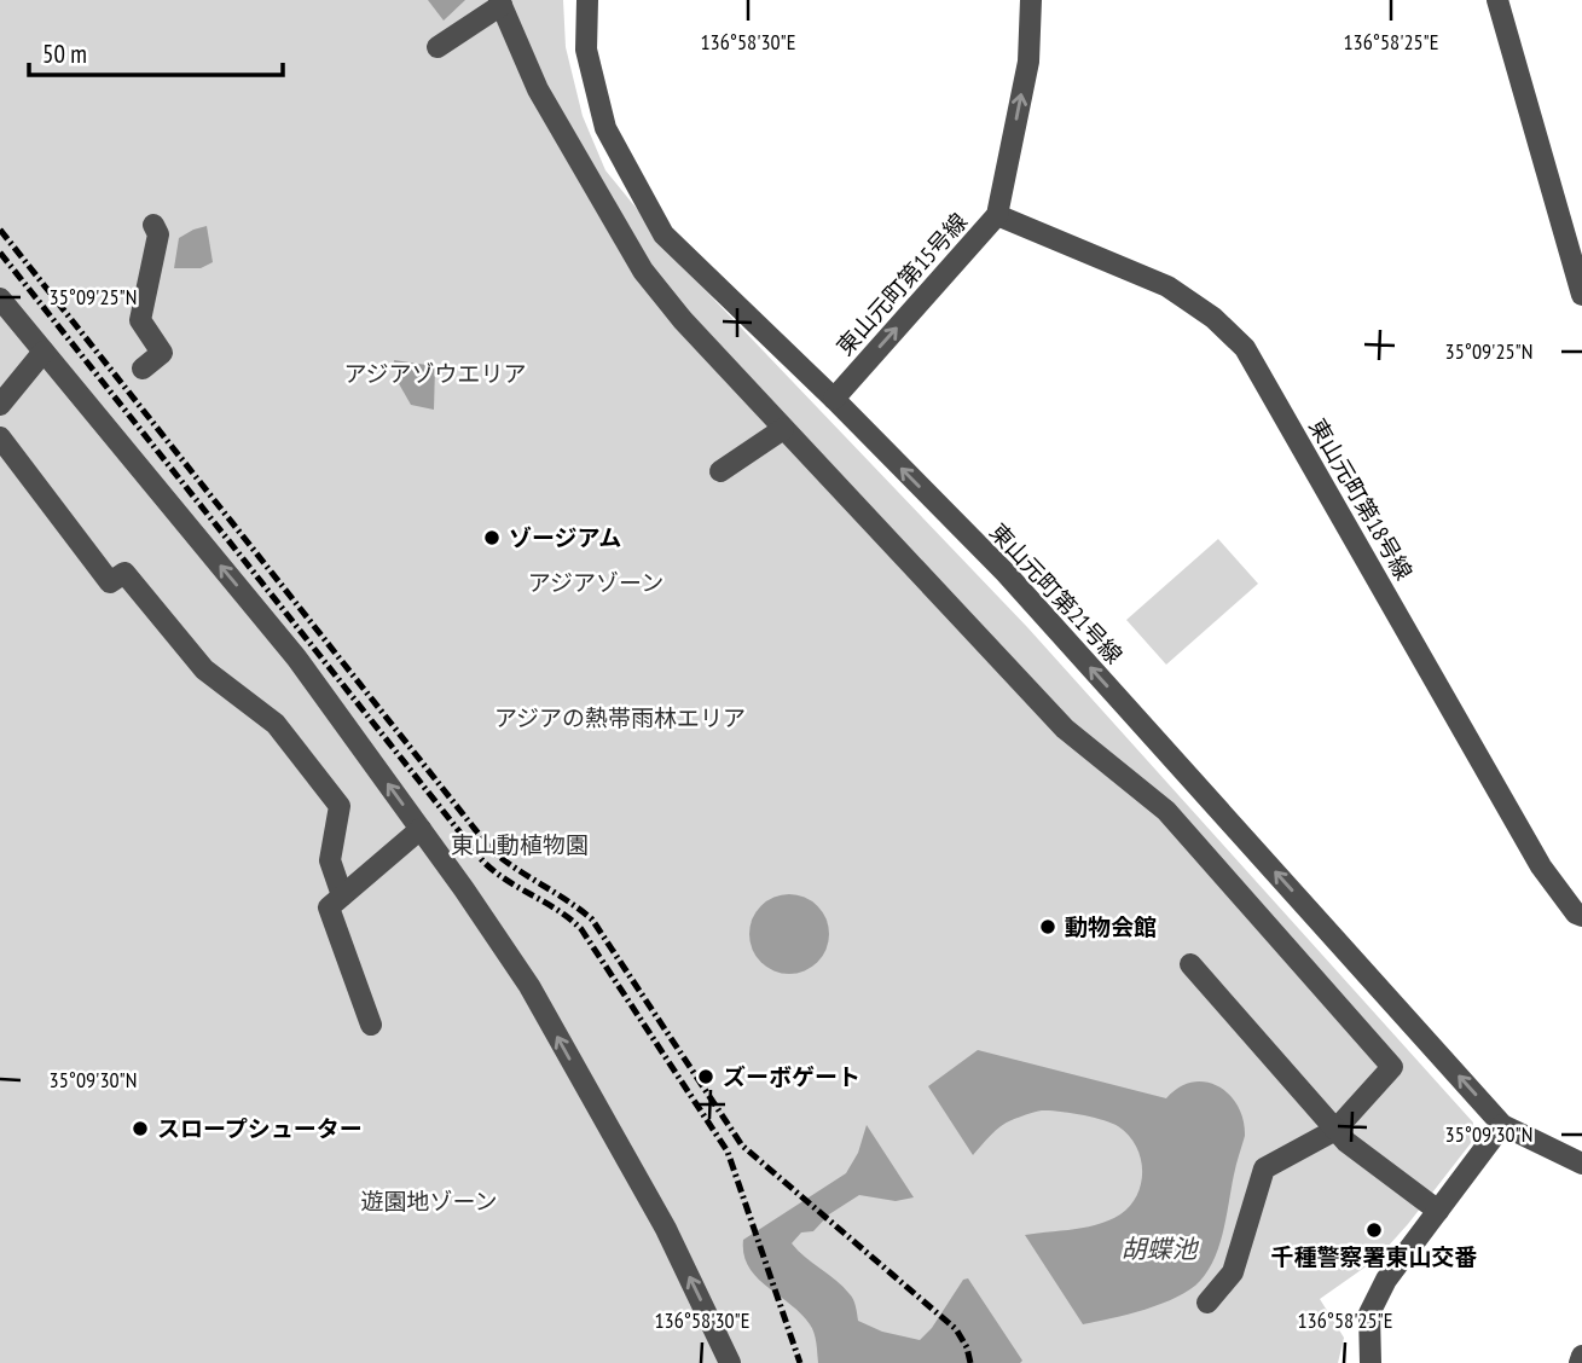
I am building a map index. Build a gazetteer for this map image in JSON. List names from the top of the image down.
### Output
{
  "streets": {
    "street": ["東山元町第15号線", "東山元町第18号線", "東山元町第21号線"]
  },
  "crossings": [
    ["東山元町第15号線", "東山元町第18号線"],
    ["東山元町第15号線", "東山元町第21号線"]
  ],
  "one_way": ["東山元町第15号線"],
  "water": ["胡蝶池"],
  "parks": [
    "アジアゾウエリア",
    "アジアゾーン",
    "アジアの熱帯雨林エリア",
    "東山動植物園",
    "遊園地ゾーン"
  ],
  "places": [
    "ゾージアム",
    "動物会館",
    "ズーボゲート",
    "スロープシューター",
    "千種警察署東山交番"
  ],
  "scale_bar": "50 m",
  "coordinates": [
    "136°58'30\"E",
    "136°58'25\"E",
    "35°09'25\"N",
    "35°09'30\"N"
  ]
}
